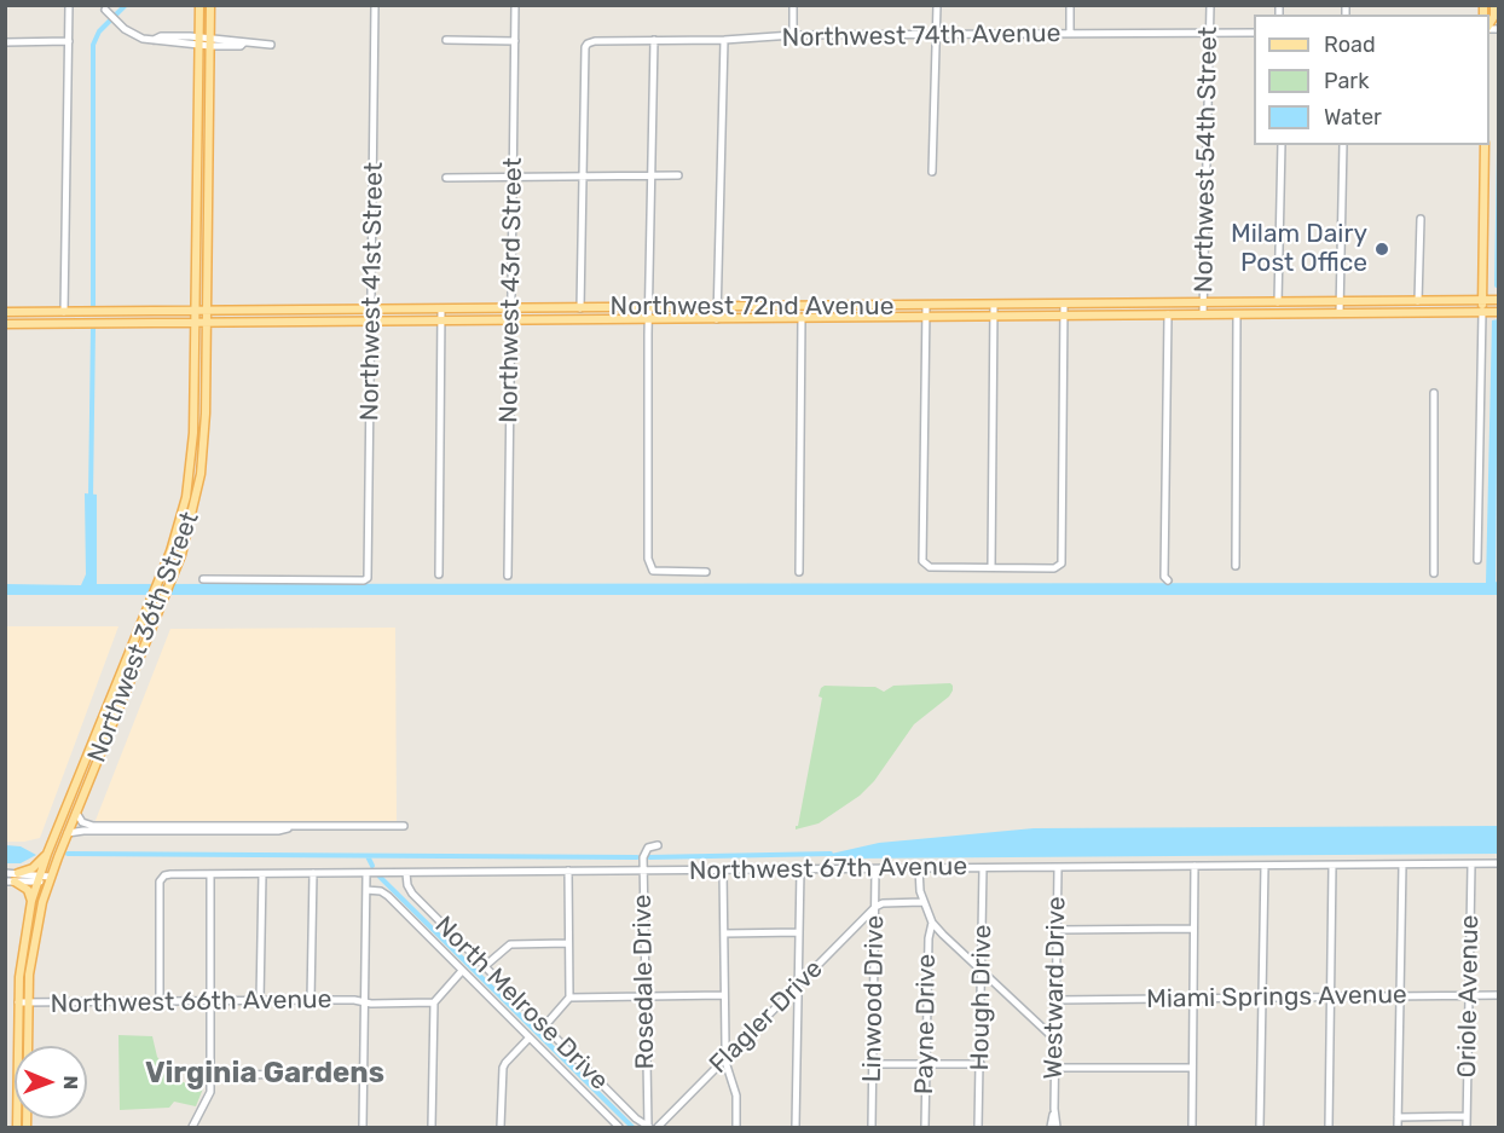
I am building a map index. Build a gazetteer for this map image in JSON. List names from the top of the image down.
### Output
{
  "streets": {
    "main road": ["Northwest 72nd Avenue", "Northwest 36th Street"],
    "street": [
      "Northwest 74th Avenue",
      "Northwest 54th Street",
      "Northwest 43rd Street",
      "Northwest 41st Street",
      "Northwest 67th Avenue",
      "Rosedale Drive",
      "Westward Drive",
      "Oriole Avenue",
      "Hough Drive",
      "Miami Springs Avenue",
      "Linwood Drive",
      "Northwest 66th Avenue",
      "North Melrose Drive",
      "Flagler Drive",
      "Payne Drive"
    ]
  },
  "crossings": [
    ["Northwest 74th Avenue", "Northwest 54th Street"],
    ["Northwest 54th Street", "Northwest 72nd Avenue"],
    ["Northwest 43rd Street", "Northwest 72nd Avenue"],
    ["Northwest 41st Street", "Northwest 72nd Avenue"],
    ["Northwest 72nd Avenue", "Northwest 36th Street"],
    ["Northwest 36th Street", "Northwest 66th Avenue"],
    ["Northwest 67th Avenue", "Rosedale Drive"],
    ["Northwest 67th Avenue", "Westward Drive"],
    ["Northwest 67th Avenue", "Oriole Avenue"],
    ["Northwest 67th Avenue", "Hough Drive"],
    ["Northwest 67th Avenue", "Linwood Drive"],
    ["Northwest 67th Avenue", "Northwest 66th Avenue"],
    ["Northwest 67th Avenue", "North Melrose Drive"],
    ["Rosedale Drive", "North Melrose Drive"],
    ["Westward Drive", "Miami Springs Avenue"],
    ["Oriole Avenue", "Miami Springs Avenue"],
    ["Linwood Drive", "Flagler Drive"]
  ],
  "districts": ["Virginia Gardens"],
  "places": ["Milam Dairy Post Office"],
  "legend": ["Road", "Park", "Water"],
  "north": "right"
}
